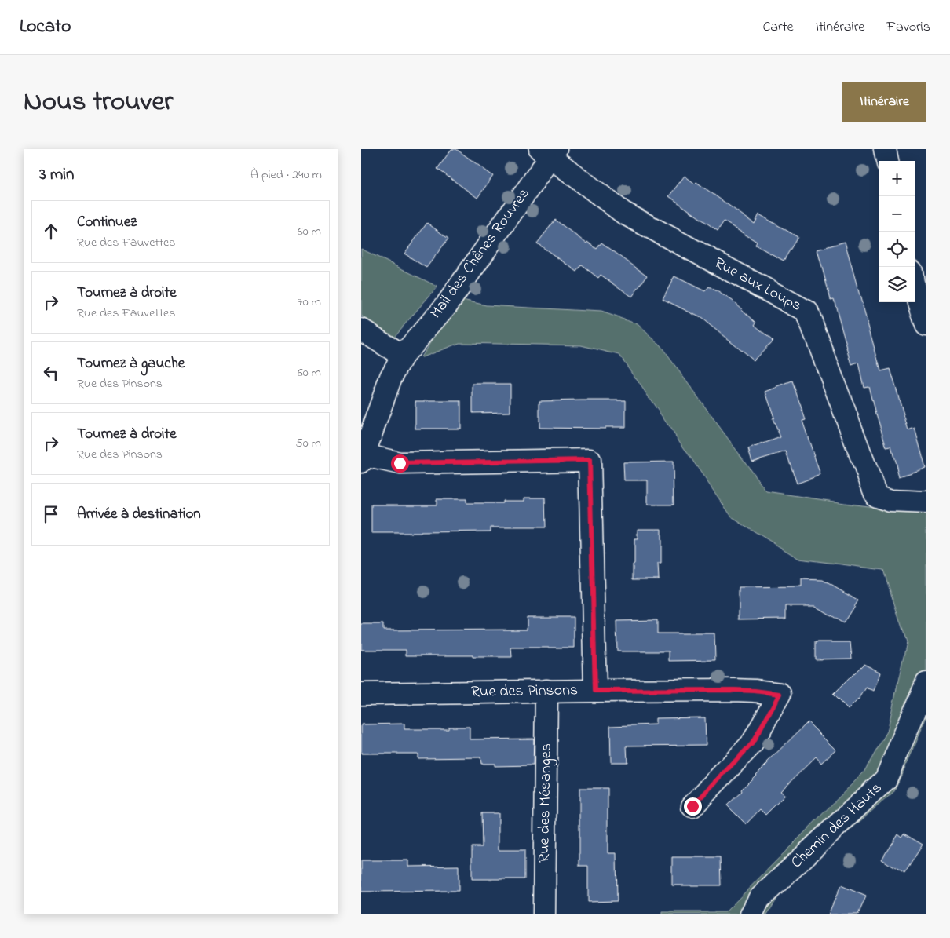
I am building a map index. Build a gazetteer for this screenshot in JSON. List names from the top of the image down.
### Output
{
  "streets": {
    "street": [
      "Mail des Chênes Rouvres",
      "Rue aux Loups",
      "Rue des Pinsons",
      "Rue des Mésanges",
      "Chemin des Hauts"
    ]
  },
  "crossings": [
    ["Mail des Chênes Rouvres", "Rue aux Loups"],
    ["Rue des Pinsons", "Rue des Mésanges"]
  ],
  "page": {
    "header": "Locato",
    "nav": ["Carte", "Itinéraire", "Favoris"],
    "title": "Nous trouver",
    "buttons": "Itinéraire",
    "heading": ["3 min", "À pied · 240 m"],
    "map_buttons": ["+", "−"],
    "list": [
      ["Continuez", "Rue des Fauvettes", "60 m"],
      ["Tournez à droite", "Rue des Fauvettes", "70 m"],
      ["Tournez à gauche", "Rue des Pinsons", "60 m"],
      ["Tournez à droite", "Rue des Pinsons", "50 m"],
      "Arrivée à destination"
    ]
  }
}
